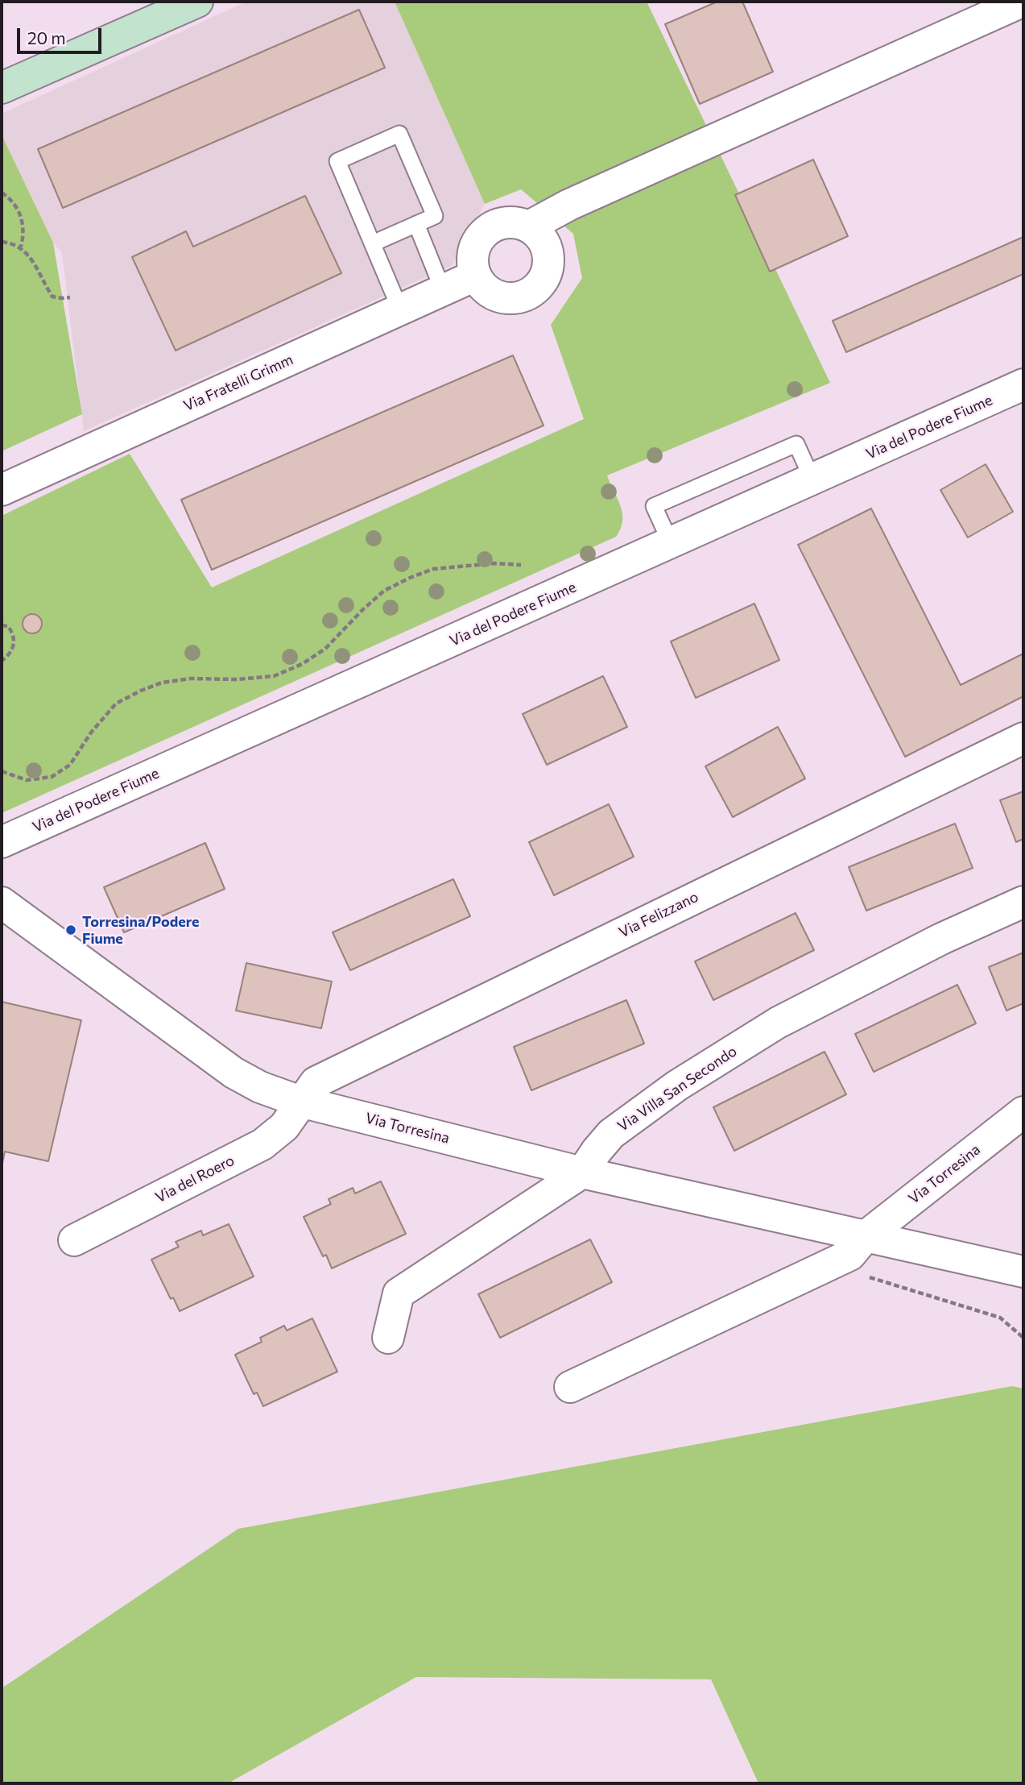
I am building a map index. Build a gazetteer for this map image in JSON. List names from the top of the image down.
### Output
{
  "streets": {
    "street": [
      "Via Fratelli Grimm",
      "Via del Podere Fiume",
      "Via Felizzano",
      "Via Villa San Secondo",
      "Via Torresina",
      "Via del Roero"
    ]
  },
  "crossings": [
    ["Via Felizzano", "Via Torresina"],
    ["Via Felizzano", "Via del Roero"],
    ["Via Villa San Secondo", "Via Torresina"],
    ["Via Torresina", "Via del Roero"]
  ],
  "places": ["Torresina/Podere Fiume"],
  "scale_bar": "20 m"
}
